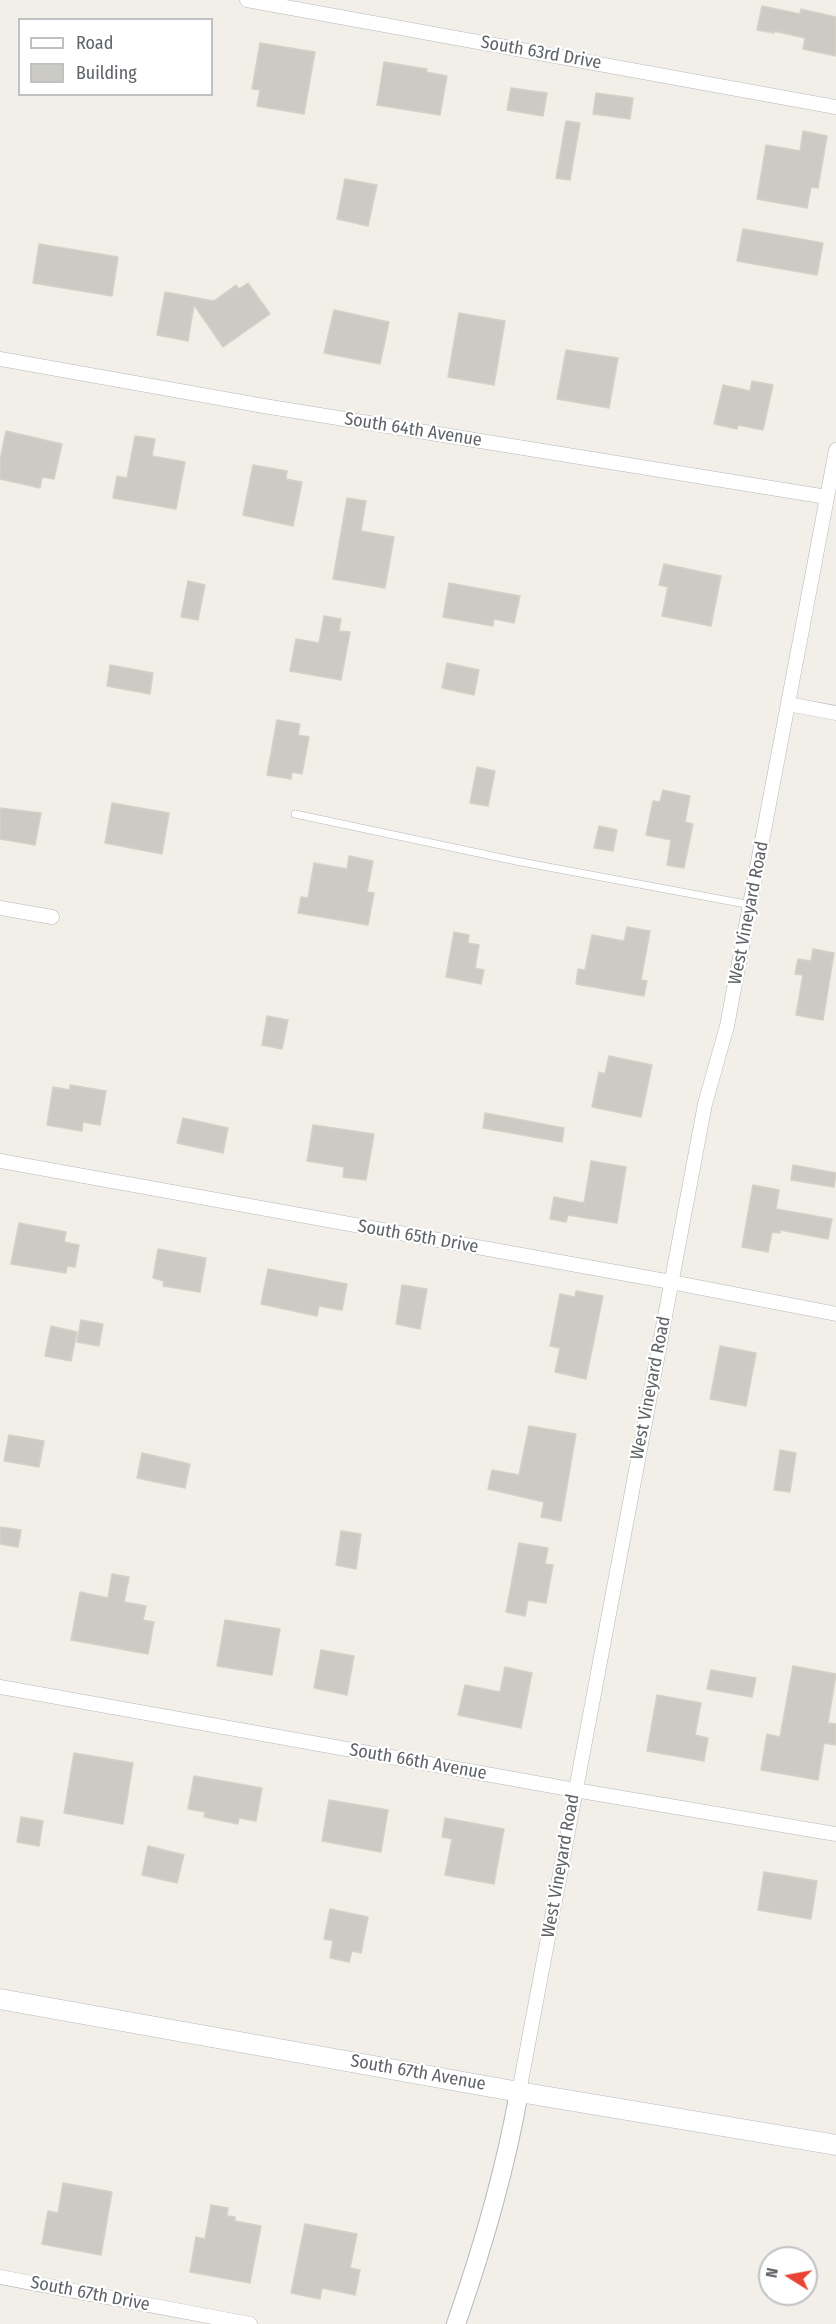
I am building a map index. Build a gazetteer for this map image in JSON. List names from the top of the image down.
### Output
{
  "streets": {
    "main road": ["South 67th Avenue"],
    "street": [
      "South 63rd Drive",
      "South 64th Avenue",
      "West Vineyard Road",
      "South 65th Drive",
      "South 66th Avenue",
      "South 67th Drive"
    ]
  },
  "crossings": [
    ["South 64th Avenue", "West Vineyard Road"],
    ["West Vineyard Road", "South 65th Drive"],
    ["West Vineyard Road", "South 66th Avenue"],
    ["West Vineyard Road", "South 67th Avenue"]
  ],
  "legend": ["Road", "Building"],
  "north": "left"
}
